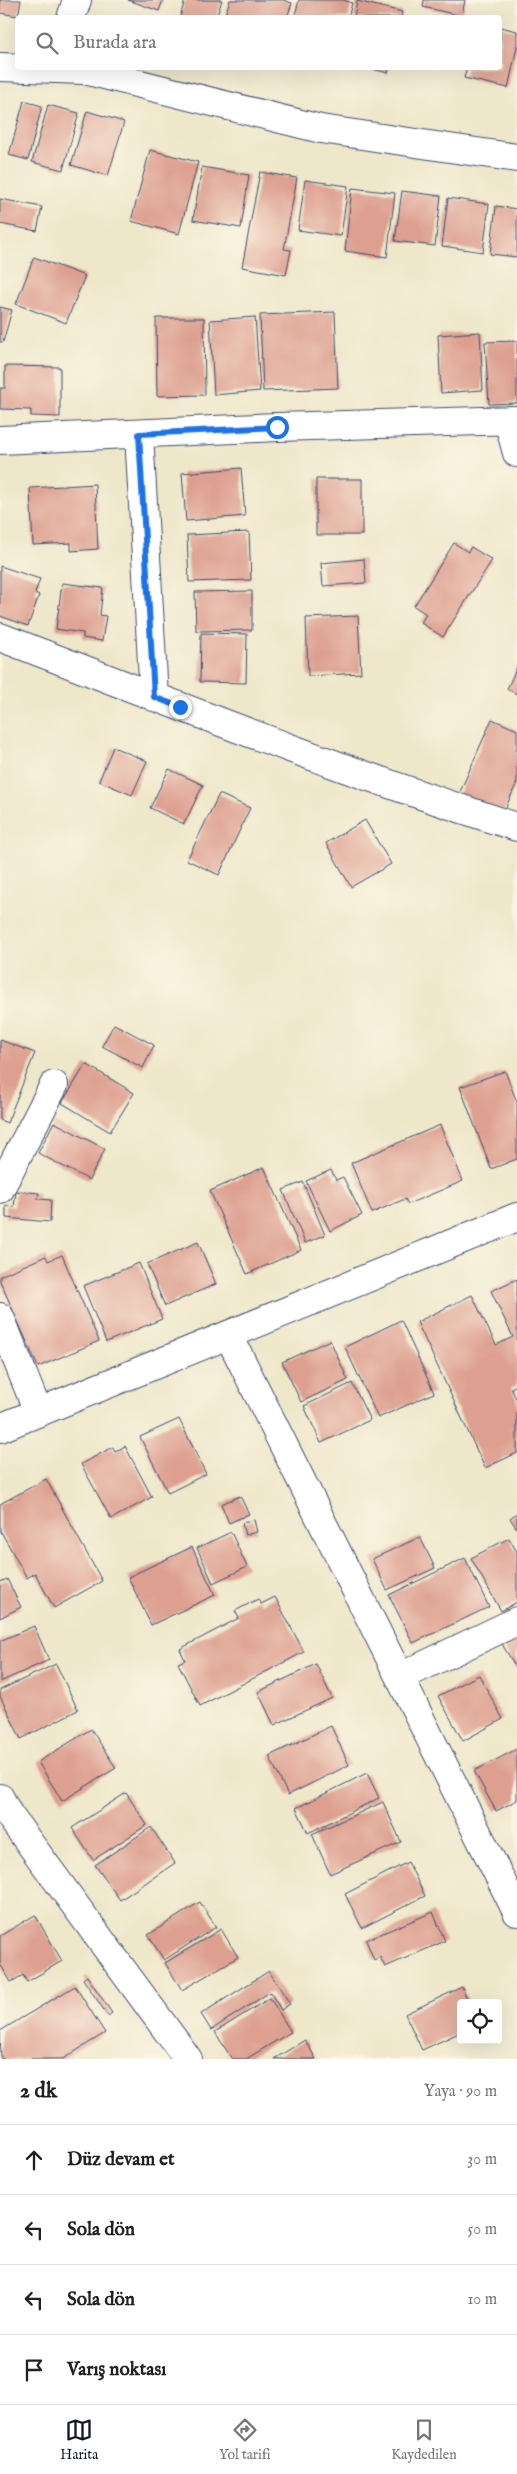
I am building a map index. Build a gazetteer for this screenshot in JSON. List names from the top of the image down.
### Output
{
  "page": {
    "search": "Burada ara",
    "heading": ["2 dk", "Yaya · 90 m"],
    "list": [
      ["Düz devam et", "30 m"],
      ["Sola dön", "50 m"],
      ["Sola dön", "10 m"],
      "Varış noktası"
    ],
    "nav": ["Harita", "Yol tarifi", "Kaydedilen"]
  }
}
